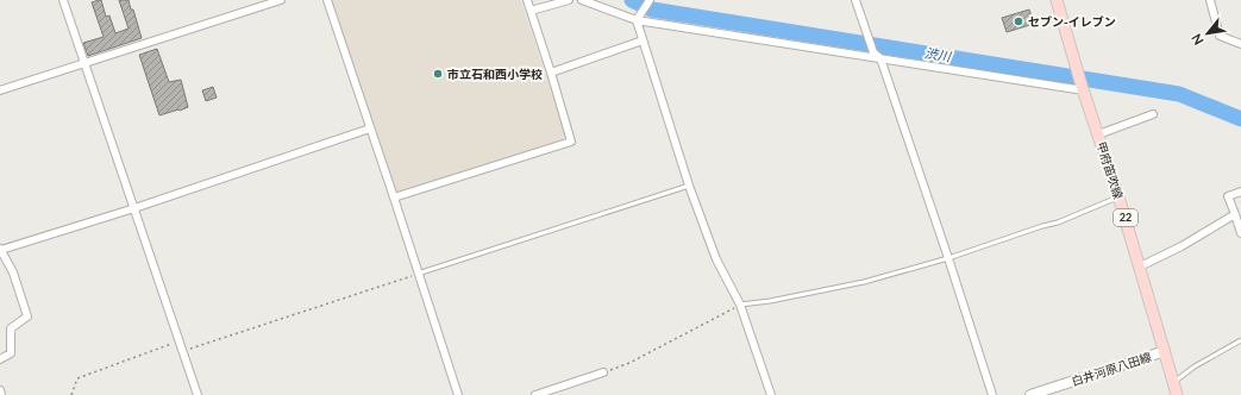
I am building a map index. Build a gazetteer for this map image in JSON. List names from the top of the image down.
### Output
{
  "streets": {
    "main road": ["甲府笛吹線", "22", "白井河原八田線"]
  },
  "crossings": [
    ["甲府笛吹線", "白井河原八田線"]
  ],
  "water": ["渋川"],
  "places": ["セブン-イレブン", "市立石和西小学校"],
  "north": "bottom left"
}
